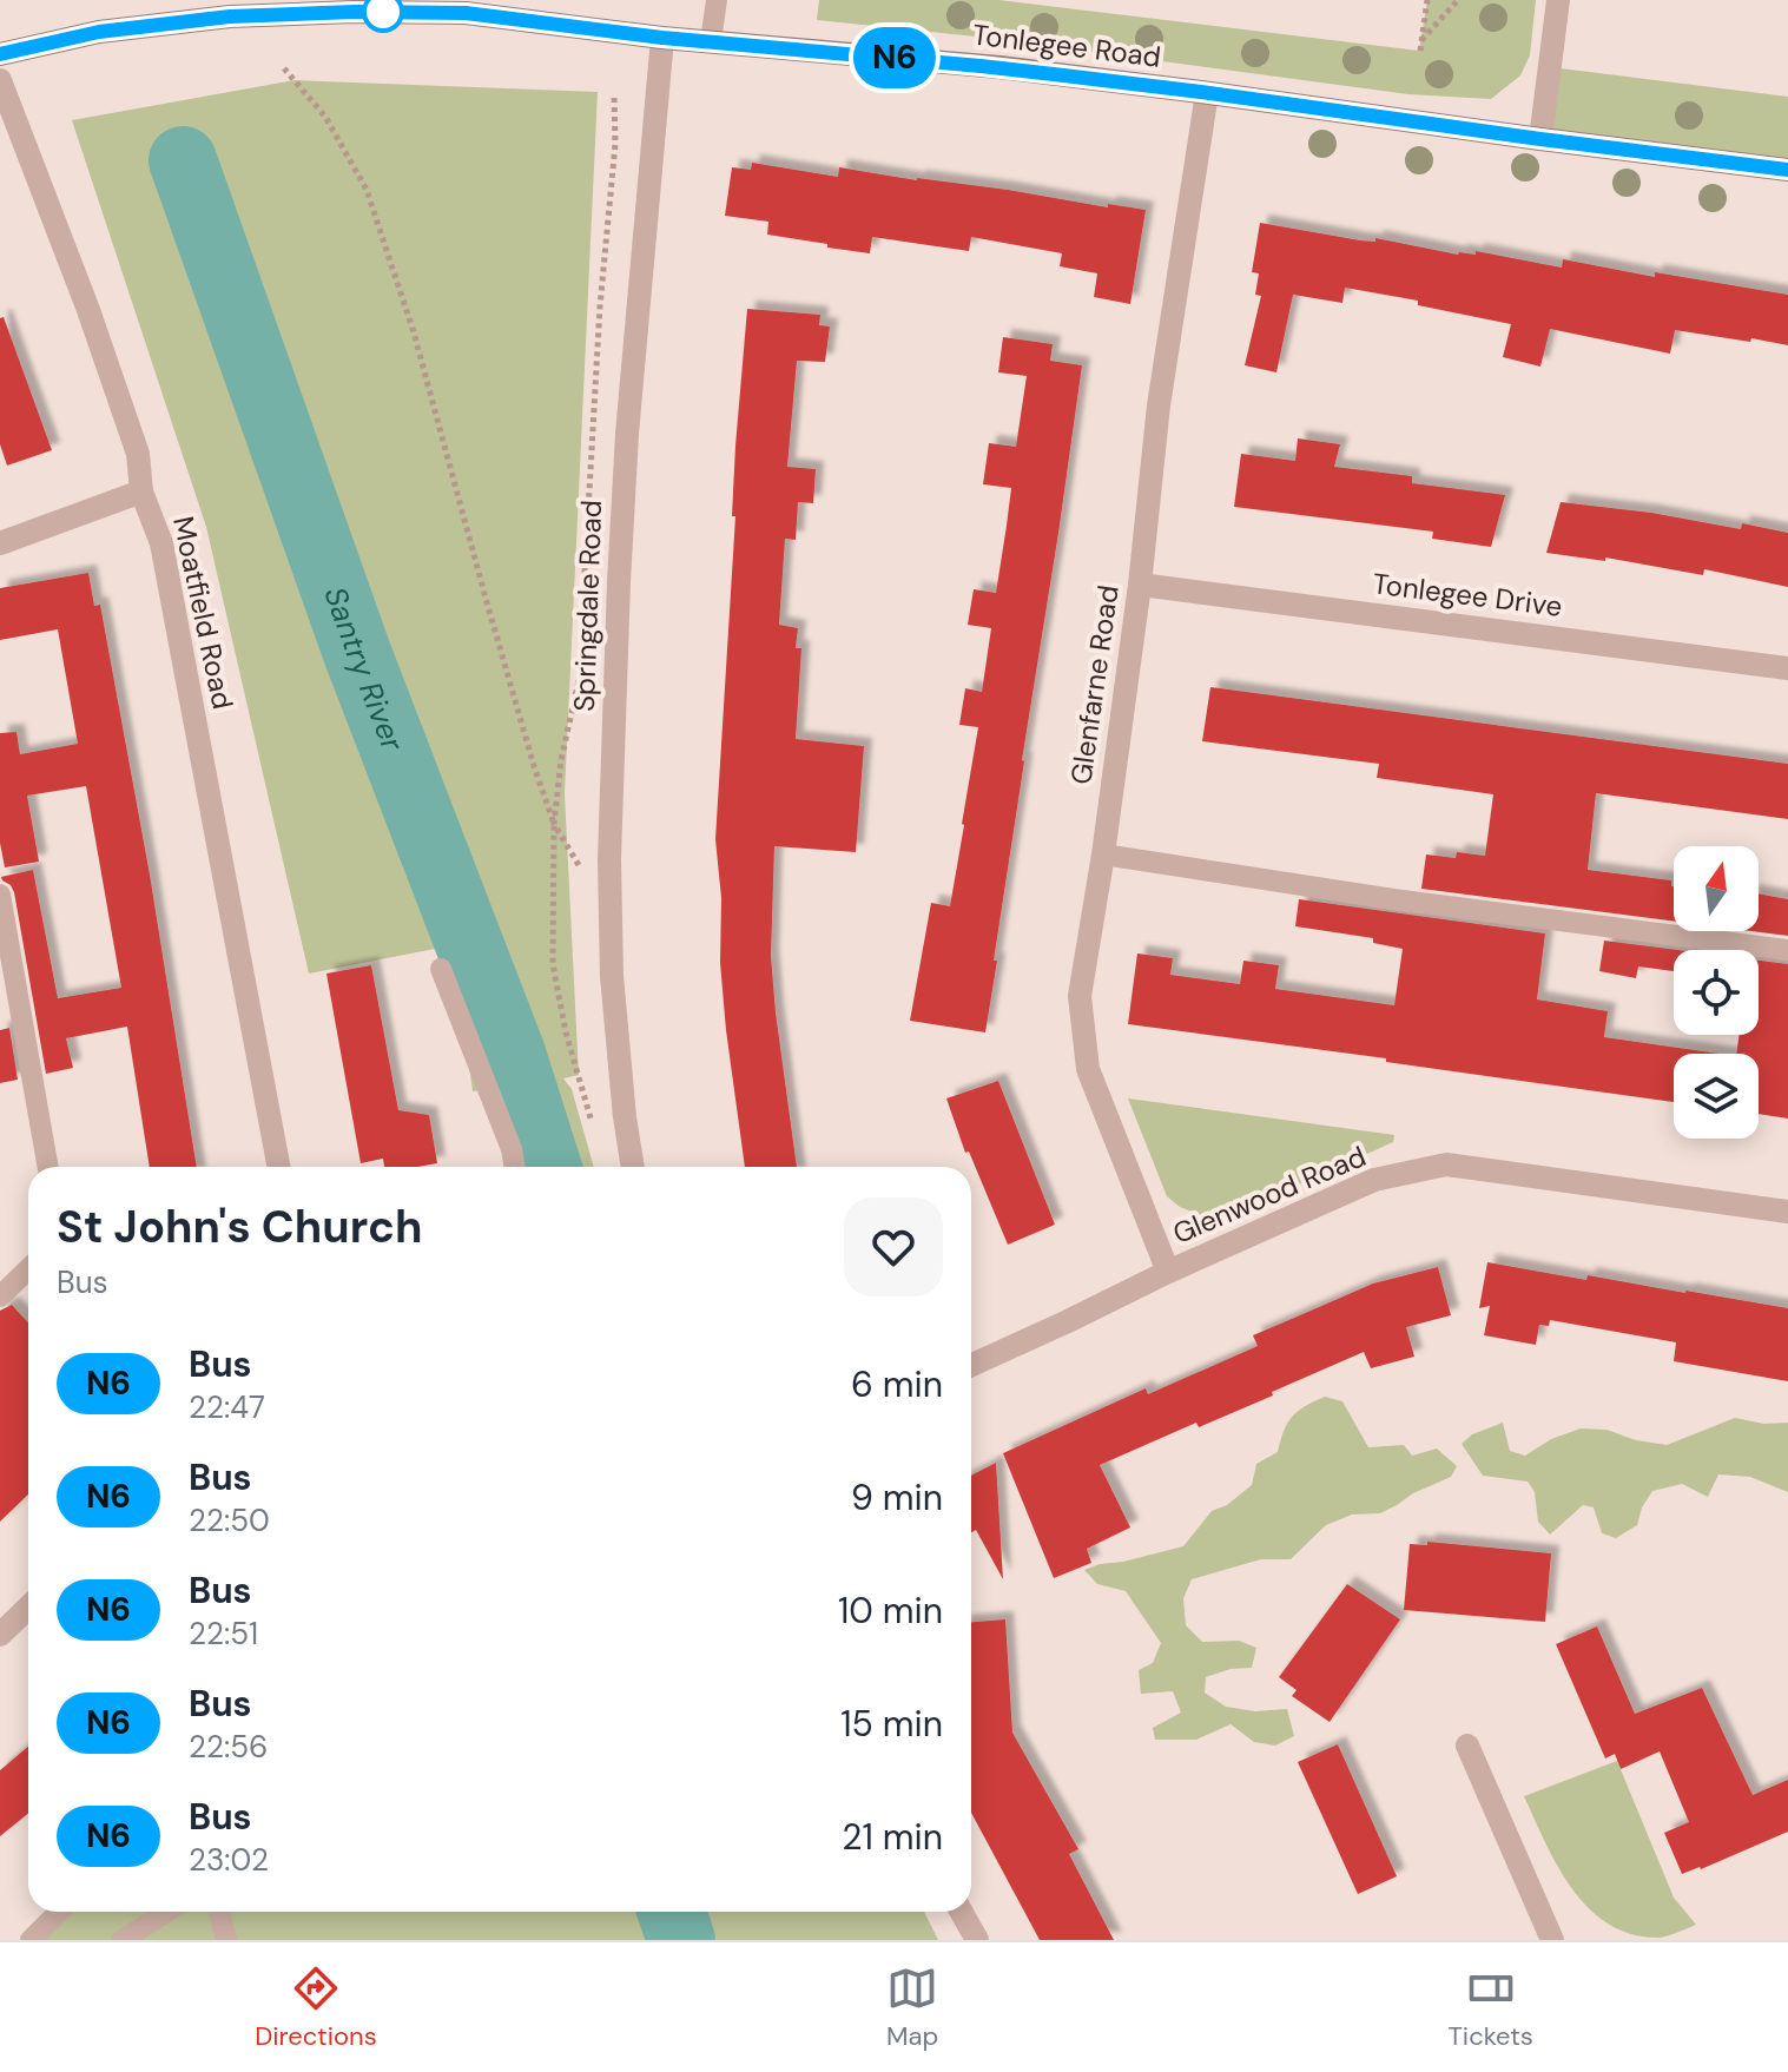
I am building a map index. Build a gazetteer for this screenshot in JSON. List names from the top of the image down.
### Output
{
  "streets": {
    "main road": ["Tonlegee Road"],
    "street": [
      "Tonlegee Drive",
      "Springdale Road",
      "Moatfield Road",
      "Glenfarne Road",
      "Glenwood Road"
    ]
  },
  "crossings": [
    ["Tonlegee Road", "Springdale Road"],
    ["Tonlegee Road", "Glenfarne Road"],
    ["Tonlegee Drive", "Glenfarne Road"],
    ["Glenfarne Road", "Glenwood Road"]
  ],
  "water": ["Santry River"],
  "lines": ["bus line N6"],
  "north": "top",
  "page": {
    "on_map": "N6",
    "heading": ["St John's Church", "Bus"],
    "list": [
      {
        "mark": "N6",
        "name": "Bus",
        "note": "22:47",
        "value": "6 min"
      },
      {
        "mark": "N6",
        "name": "Bus",
        "note": "22:50",
        "value": "9 min"
      },
      {
        "mark": "N6",
        "name": "Bus",
        "note": "22:51",
        "value": "10 min"
      },
      {
        "mark": "N6",
        "name": "Bus",
        "note": "22:56",
        "value": "15 min"
      },
      {
        "mark": "N6",
        "name": "Bus",
        "note": "23:02",
        "value": "21 min"
      }
    ],
    "tabs": ["Directions", "Map", "Tickets"]
  }
}
